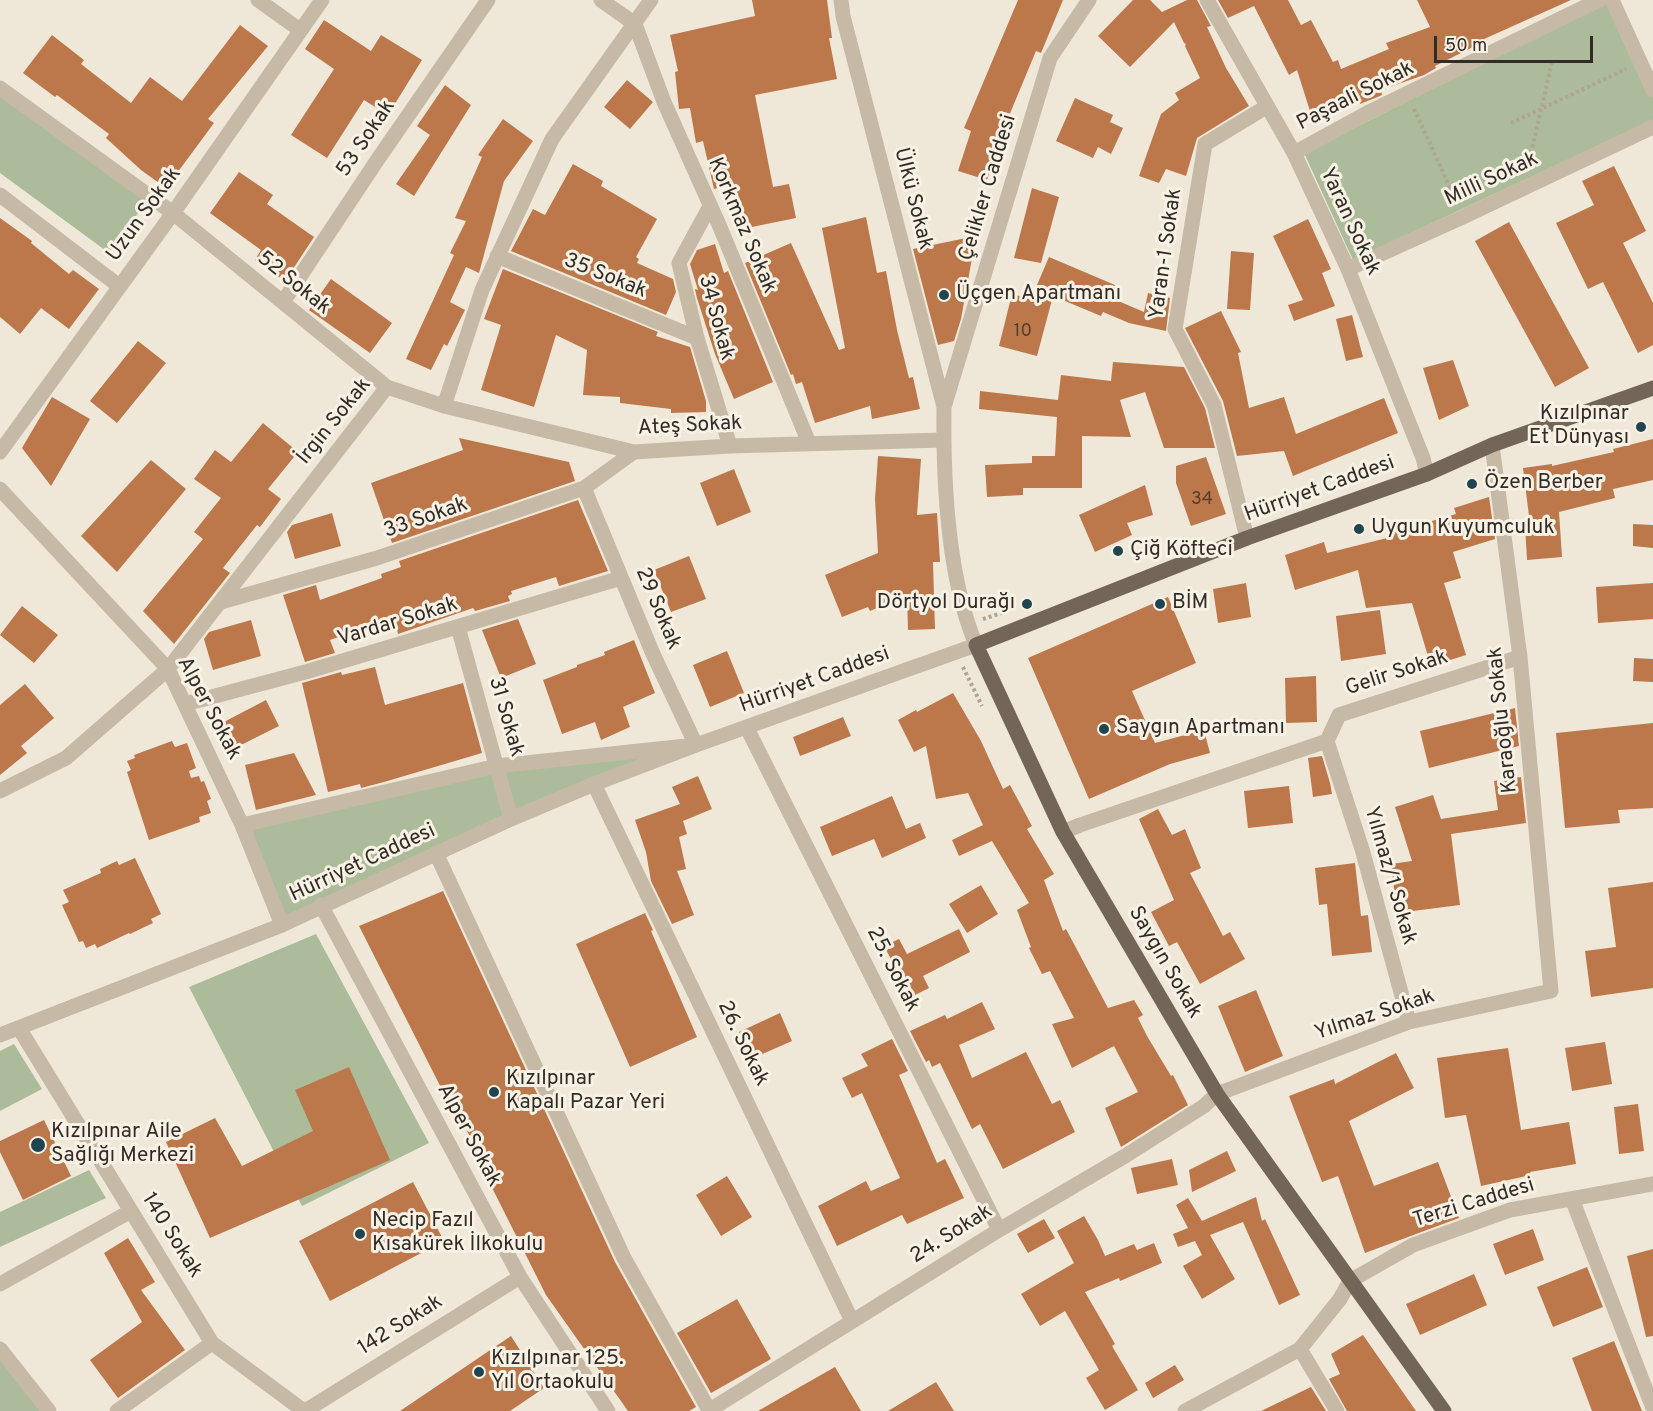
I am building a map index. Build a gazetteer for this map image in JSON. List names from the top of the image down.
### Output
{
  "streets": {
    "main road": ["Hürriyet Caddesi", "Saygın Sokak"],
    "street": [
      "Paşaali Sokak",
      "53 Sokak",
      "Milli Sokak",
      "Çelikler Caddesi",
      "Ülkü Sokak",
      "Uzun Sokak",
      "Yaran Sokak",
      "Korkmaz Sokak",
      "Yaran-1 Sokak",
      "35 Sokak",
      "52 Sokak",
      "34 Sokak",
      "İrgin Sokak",
      "Ateş Sokak",
      "33 Sokak",
      "29 Sokak",
      "Vardar Sokak",
      "Gelir Sokak",
      "Alper Sokak",
      "31 Sokak",
      "Karaoğlu Sokak",
      "Yılmaz/1 Sokak",
      "25. Sokak",
      "Yılmaz Sokak",
      "26. Sokak",
      "Terzi Caddesi",
      "24. Sokak",
      "140 Sokak",
      "142 Sokak"
    ]
  },
  "crossings": [
    ["Paşaali Sokak", "Yaran Sokak"],
    ["53 Sokak", "52 Sokak"],
    ["Milli Sokak", "Yaran Sokak"],
    ["Çelikler Caddesi", "Ülkü Sokak"],
    ["Çelikler Caddesi", "Ateş Sokak"],
    ["Çelikler Caddesi", "Hürriyet Caddesi"],
    ["Çelikler Caddesi", "Saygın Sokak"],
    ["Uzun Sokak", "52 Sokak"],
    ["Yaran Sokak", "Yaran-1 Sokak"],
    ["Yaran Sokak", "Hürriyet Caddesi"],
    ["Korkmaz Sokak", "34 Sokak"],
    ["Korkmaz Sokak", "Ateş Sokak"],
    ["Yaran-1 Sokak", "Hürriyet Caddesi"],
    ["35 Sokak", "34 Sokak"],
    ["52 Sokak", "İrgin Sokak"],
    ["34 Sokak", "Ateş Sokak"],
    ["İrgin Sokak", "Ateş Sokak"],
    ["İrgin Sokak", "33 Sokak"],
    ["İrgin Sokak", "Alper Sokak"],
    ["Ateş Sokak", "33 Sokak"],
    ["Hürriyet Caddesi", "29 Sokak"],
    ["Hürriyet Caddesi", "Alper Sokak"],
    ["Hürriyet Caddesi", "31 Sokak"],
    ["Hürriyet Caddesi", "Karaoğlu Sokak"],
    ["Hürriyet Caddesi", "Saygın Sokak"],
    ["Hürriyet Caddesi", "25. Sokak"],
    ["Hürriyet Caddesi", "26. Sokak"],
    ["Hürriyet Caddesi", "140 Sokak"],
    ["33 Sokak", "29 Sokak"],
    ["29 Sokak", "Vardar Sokak"],
    ["Vardar Sokak", "Alper Sokak"],
    ["Vardar Sokak", "31 Sokak"],
    ["Gelir Sokak", "Karaoğlu Sokak"],
    ["Gelir Sokak", "Yılmaz/1 Sokak"],
    ["Alper Sokak", "142 Sokak"],
    ["Karaoğlu Sokak", "Yılmaz Sokak"],
    ["Yılmaz/1 Sokak", "Yılmaz Sokak"],
    ["Saygın Sokak", "Yılmaz Sokak"],
    ["Saygın Sokak", "Terzi Caddesi"],
    ["Saygın Sokak", "24. Sokak"],
    ["25. Sokak", "24. Sokak"],
    ["Yılmaz Sokak", "24. Sokak"],
    ["26. Sokak", "24. Sokak"],
    ["140 Sokak", "142 Sokak"]
  ],
  "places": [
    "Üçgen Apartmanı",
    "Kızılpınar Et Dünyası",
    "Özen Berber",
    "Uygun Kuyumculuk",
    "Çiğ Köfteci",
    "Dörtyol Durağı",
    "BİM",
    "Saygın Apartmanı",
    "Kızılpınar Kapalı Pazar Yeri",
    "Kızılpınar Aile Sağlığı Merkezi",
    "Necip Fazıl Kısakürek İlkokulu",
    "Kızılpınar 125. Yıl Ortaokulu"
  ],
  "house_numbers": ["10", "34"],
  "scale_bar": "50 m"
}
